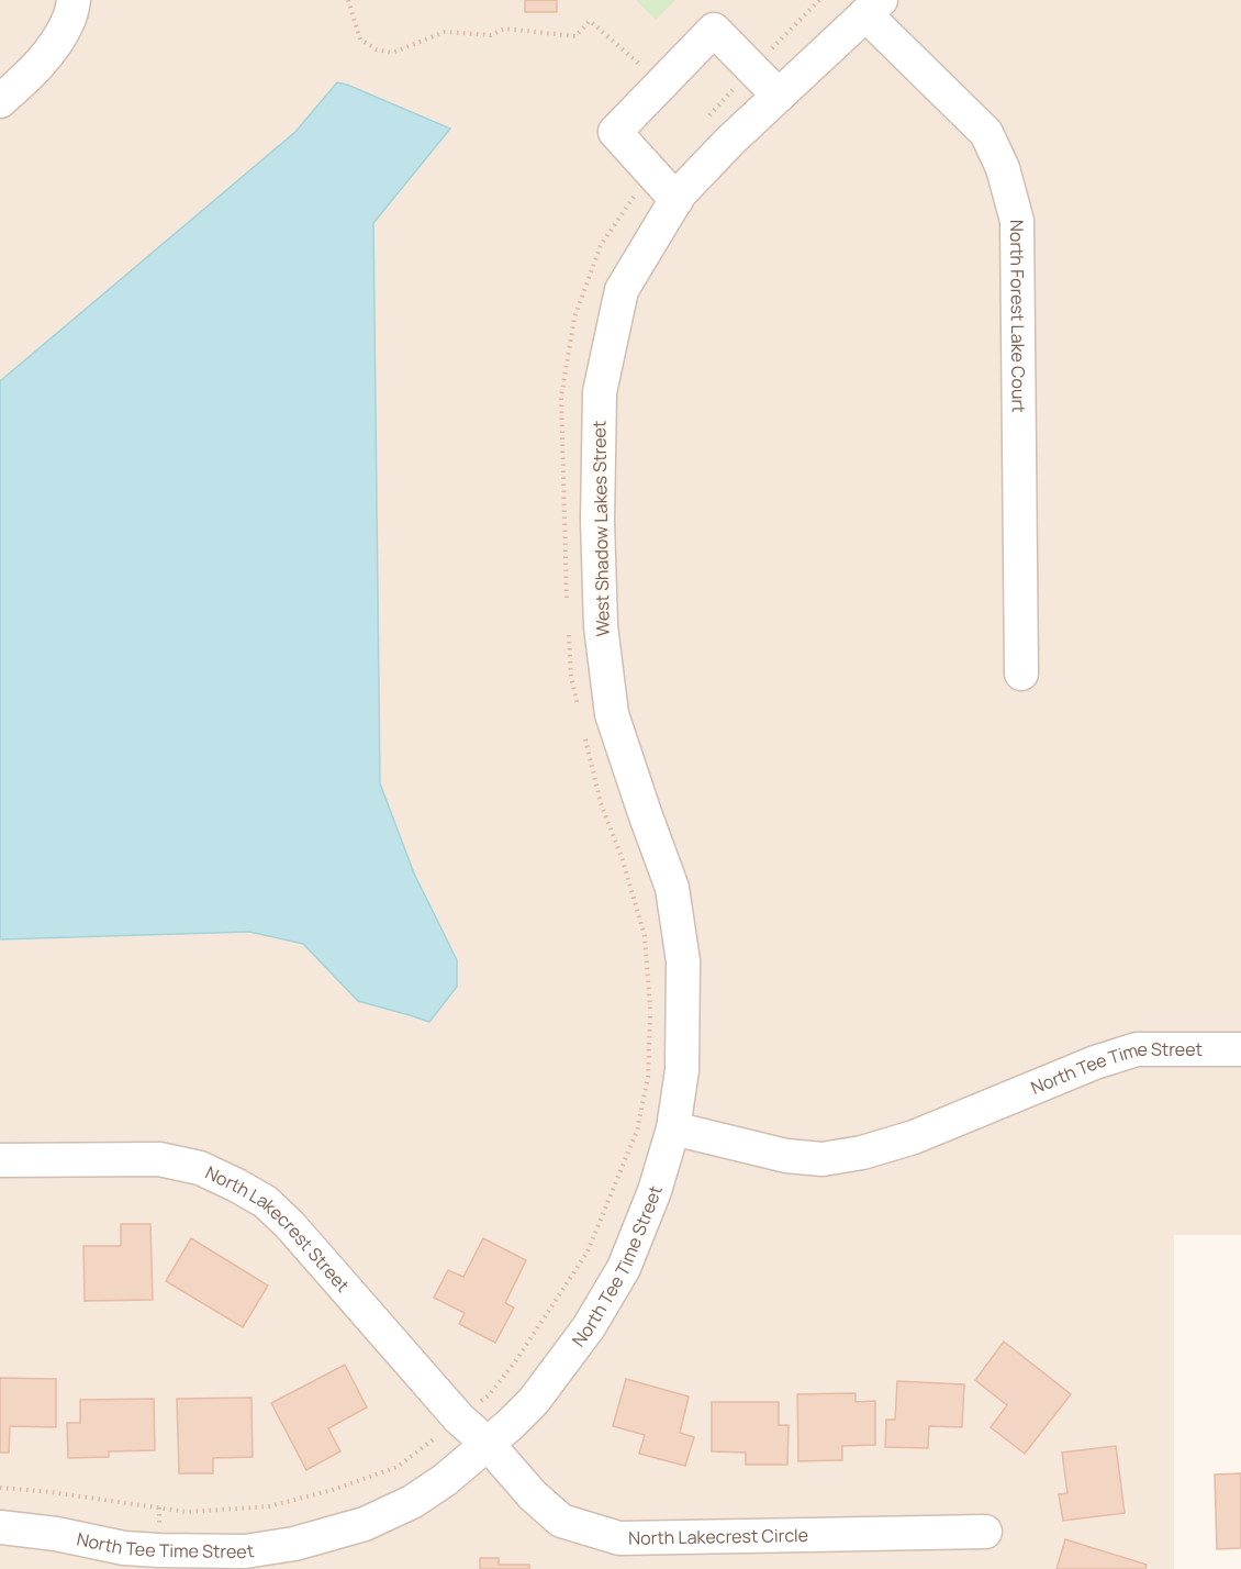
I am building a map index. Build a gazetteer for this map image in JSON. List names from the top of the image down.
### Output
{
  "streets": {
    "street": [
      "North Forest Lake Court",
      "West Shadow Lakes Street",
      "North Tee Time Street",
      "North Lakecrest Street",
      "North Lakecrest Circle"
    ]
  },
  "crossings": [
    ["North Forest Lake Court", "West Shadow Lakes Street"],
    ["West Shadow Lakes Street", "North Tee Time Street"],
    ["North Tee Time Street", "North Lakecrest Street"],
    ["North Tee Time Street", "North Lakecrest Circle"],
    ["North Lakecrest Street", "North Lakecrest Circle"]
  ]
}
